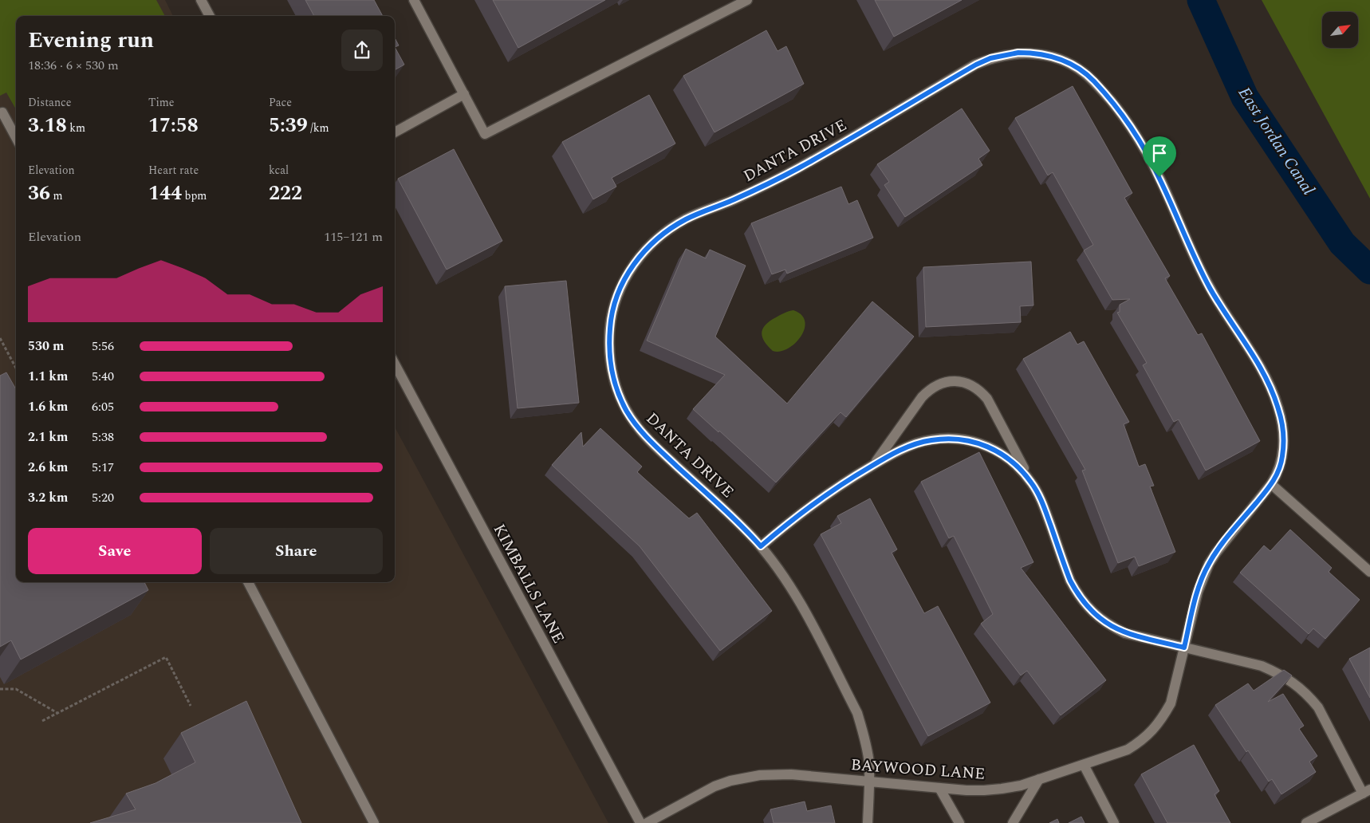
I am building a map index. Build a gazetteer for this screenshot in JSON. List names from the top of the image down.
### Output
{
  "streets": {
    "street": ["DANTA DRIVE", "KIMBALLS LANE", "BAYWOOD LANE"]
  },
  "crossings": [
    ["DANTA DRIVE", "BAYWOOD LANE"]
  ],
  "water": ["East Jordan Canal"],
  "north": "top right",
  "page": {
    "heading": ["Evening run", "18:36 · 6 × 530 m"],
    "stats": [
      ["Distance", "3.18 km"],
      ["Time", "17:58"],
      ["Pace", "5:39 /km"],
      ["Elevation", "36 m"],
      ["Heart rate", "144 bpm"],
      ["kcal", "222"]
    ],
    "chart": ["Elevation", "115–121 m"],
    "list": [
      {
        "name": "530 m",
        "note": "5:56"
      },
      {
        "name": "1.1 km",
        "note": "5:40"
      },
      {
        "name": "1.6 km",
        "note": "6:05"
      },
      {
        "name": "2.1 km",
        "note": "5:38"
      },
      {
        "name": "2.6 km",
        "note": "5:17"
      },
      {
        "name": "3.2 km",
        "note": "5:20"
      }
    ],
    "buttons": ["Save", "Share"]
  }
}
